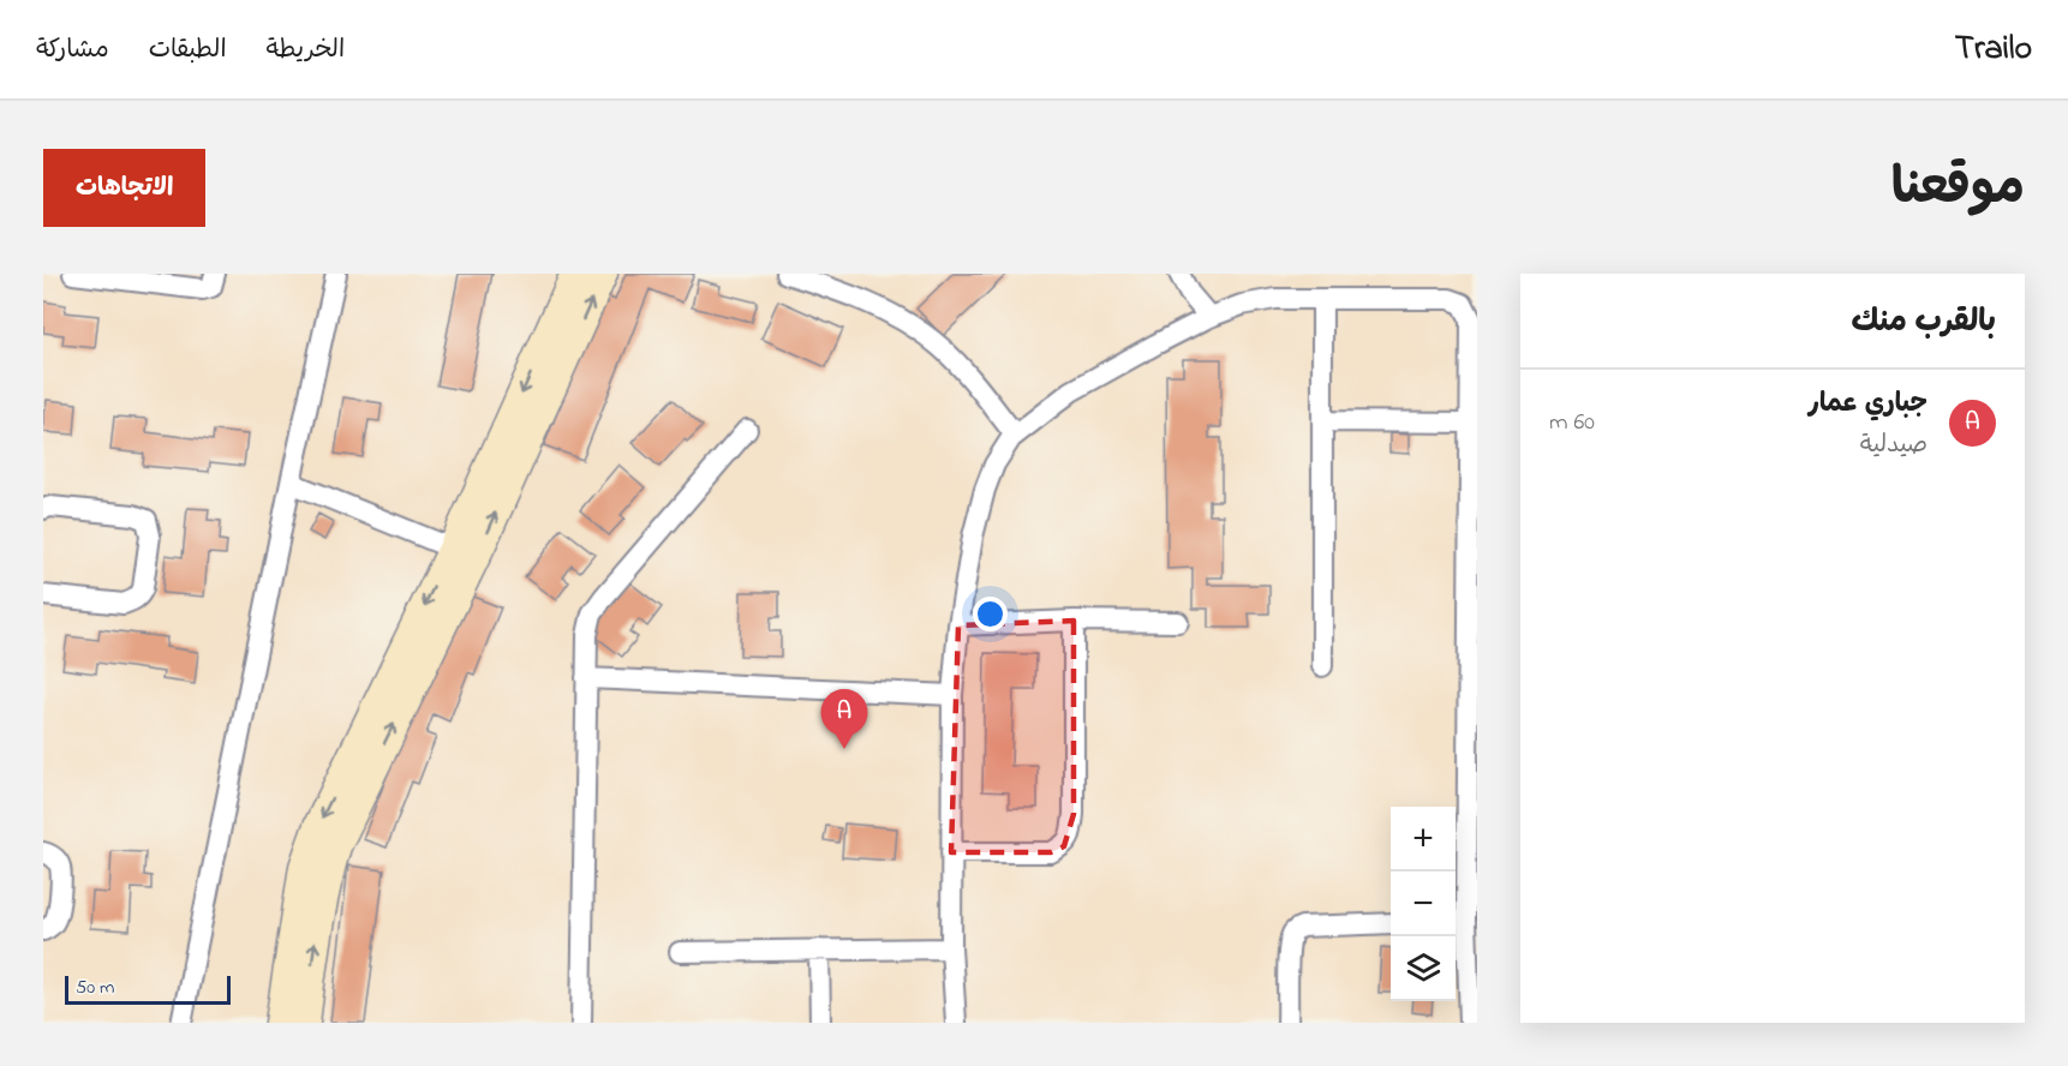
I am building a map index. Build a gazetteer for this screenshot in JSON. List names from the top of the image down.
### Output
{
  "scale_bar": "50 m",
  "page": {
    "header": "Trailo",
    "nav": ["الخريطة", "الطبقات", "مشاركة"],
    "title": "موقعنا",
    "buttons": "الاتجاهات",
    "heading": "بالقرب منك",
    "list": [
      {
        "mark": "A",
        "name": "جباري عمار",
        "note": "صيدلية",
        "value": "60 m"
      }
    ],
    "pins": "A",
    "map_buttons": ["+", "−"],
    "scale": "50 m"
  }
}
